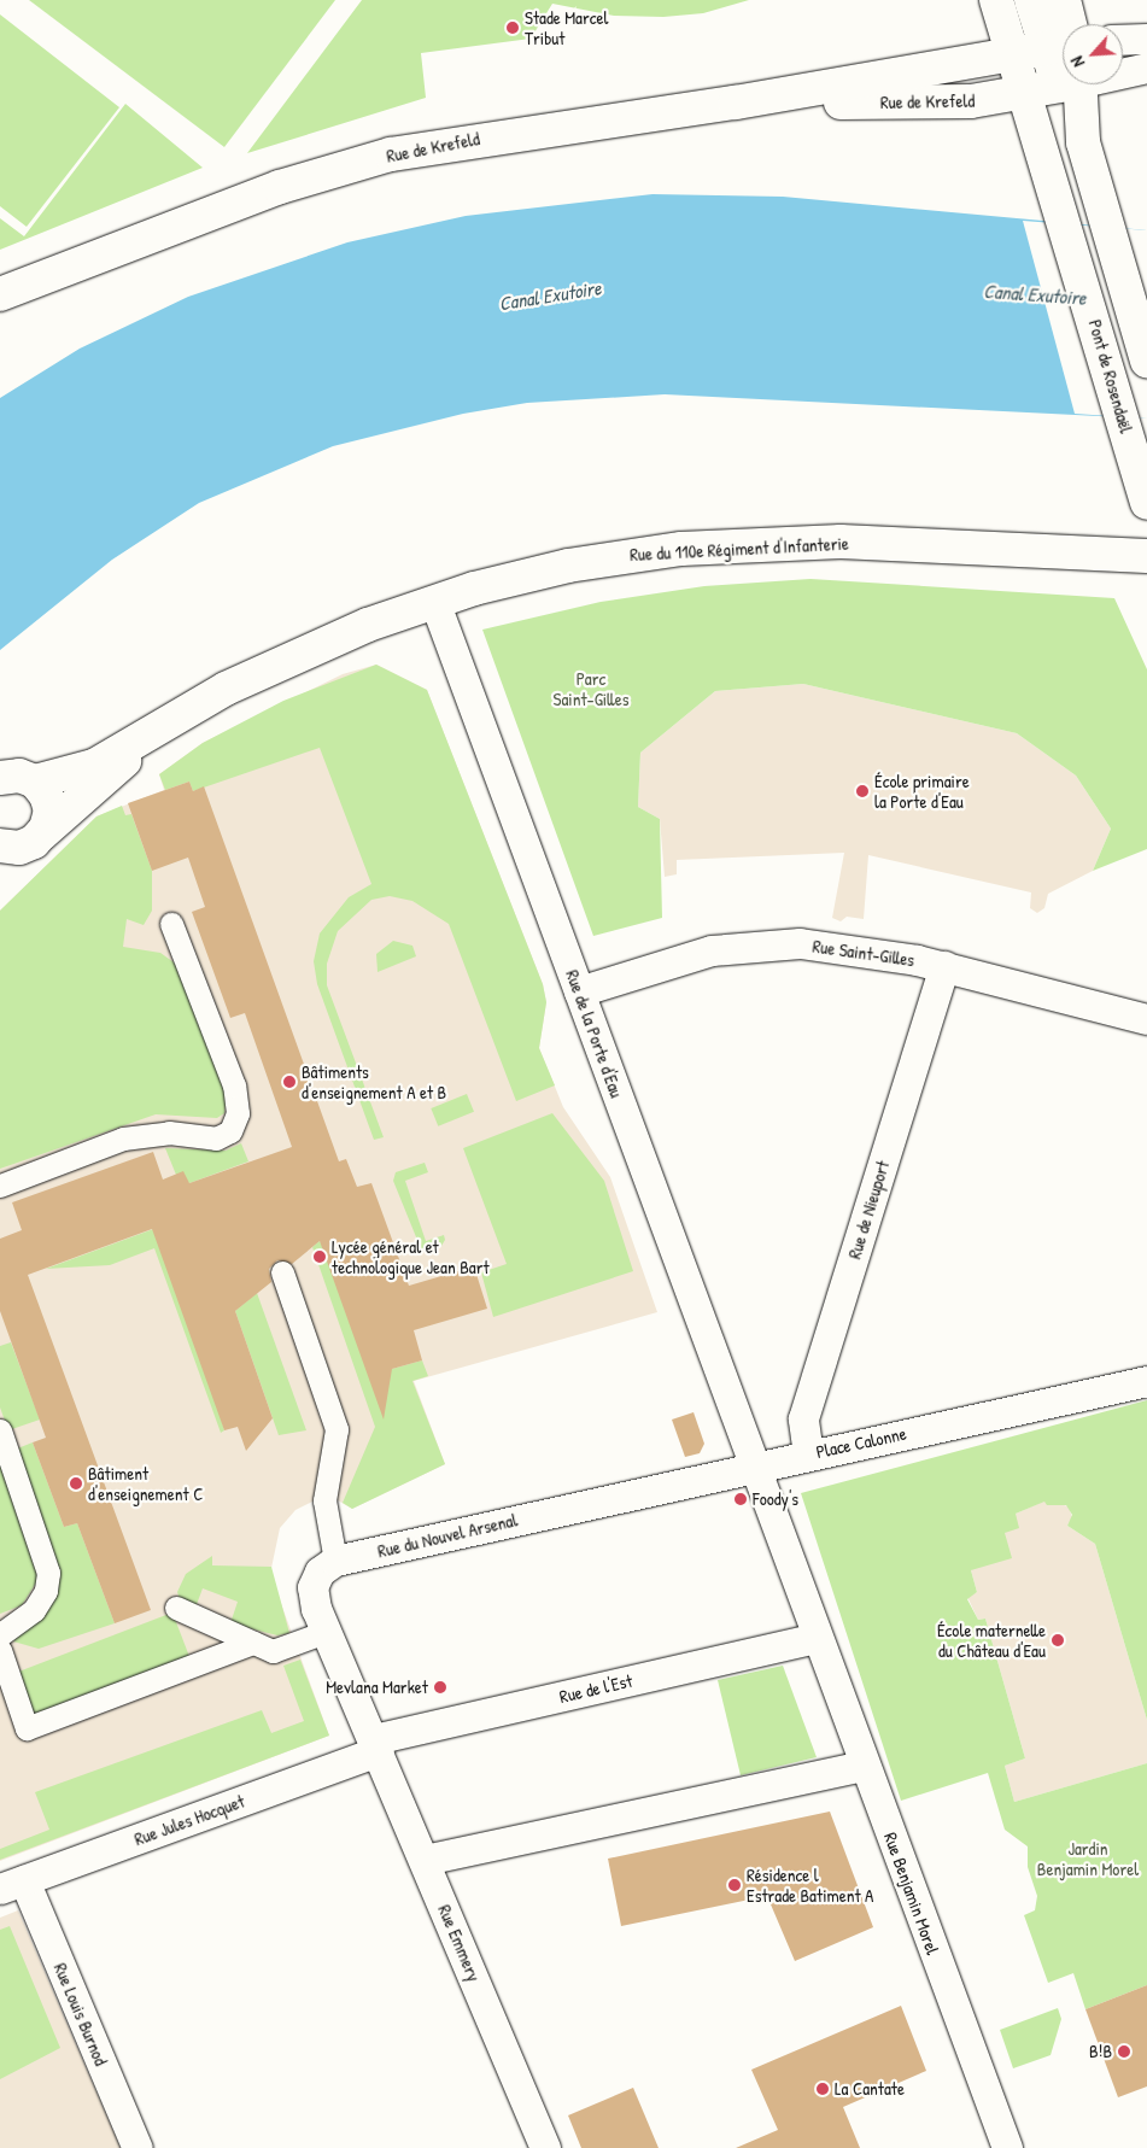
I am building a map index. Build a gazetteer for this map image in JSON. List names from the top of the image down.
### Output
{
  "streets": {
    "main road": ["Rue de Krefeld", "Pont de Rosendaël", "Rue du 110e Régiment d'Infanterie"],
    "street": [
      "Rue Saint-Gilles",
      "Rue de la Porte d'Eau",
      "Rue de Nieuport",
      "Place Calonne",
      "Rue du Nouvel Arsenal",
      "Rue de l'Est",
      "Rue Jules Hocquet",
      "Rue Benjamin Morel",
      "Rue Emmery",
      "Rue Louis Burnod"
    ]
  },
  "crossings": [
    ["Rue de Krefeld", "Pont de Rosendaël"],
    ["Rue du 110e Régiment d'Infanterie", "Rue de la Porte d'Eau"],
    ["Rue Saint-Gilles", "Rue de la Porte d'Eau"],
    ["Rue Saint-Gilles", "Rue de Nieuport"],
    ["Rue de la Porte d'Eau", "Place Calonne"],
    ["Rue de la Porte d'Eau", "Rue du Nouvel Arsenal"],
    ["Rue de Nieuport", "Place Calonne"],
    ["Place Calonne", "Rue du Nouvel Arsenal"],
    ["Rue de l'Est", "Rue Jules Hocquet"],
    ["Rue de l'Est", "Rue Benjamin Morel"],
    ["Rue de l'Est", "Rue Emmery"],
    ["Rue Jules Hocquet", "Rue Emmery"],
    ["Rue Jules Hocquet", "Rue Louis Burnod"]
  ],
  "water": ["Canal Exutoire"],
  "parks": ["Parc Saint-Gilles", "Jardin Benjamin Morel"],
  "places": [
    "Stade Marcel Tribut",
    "École primaire la Porte d'Eau",
    "Bâtiments d'enseignement A et B",
    "Lycée général et technologique Jean Bart",
    "Bâtiment d'enseignement C",
    "Foody's",
    "École maternelle du Château d'Eau",
    "Mevlana Market",
    "Résidence l Estrade Batiment A",
    "B!B",
    "La Cantate"
  ],
  "north": "bottom left"
}
